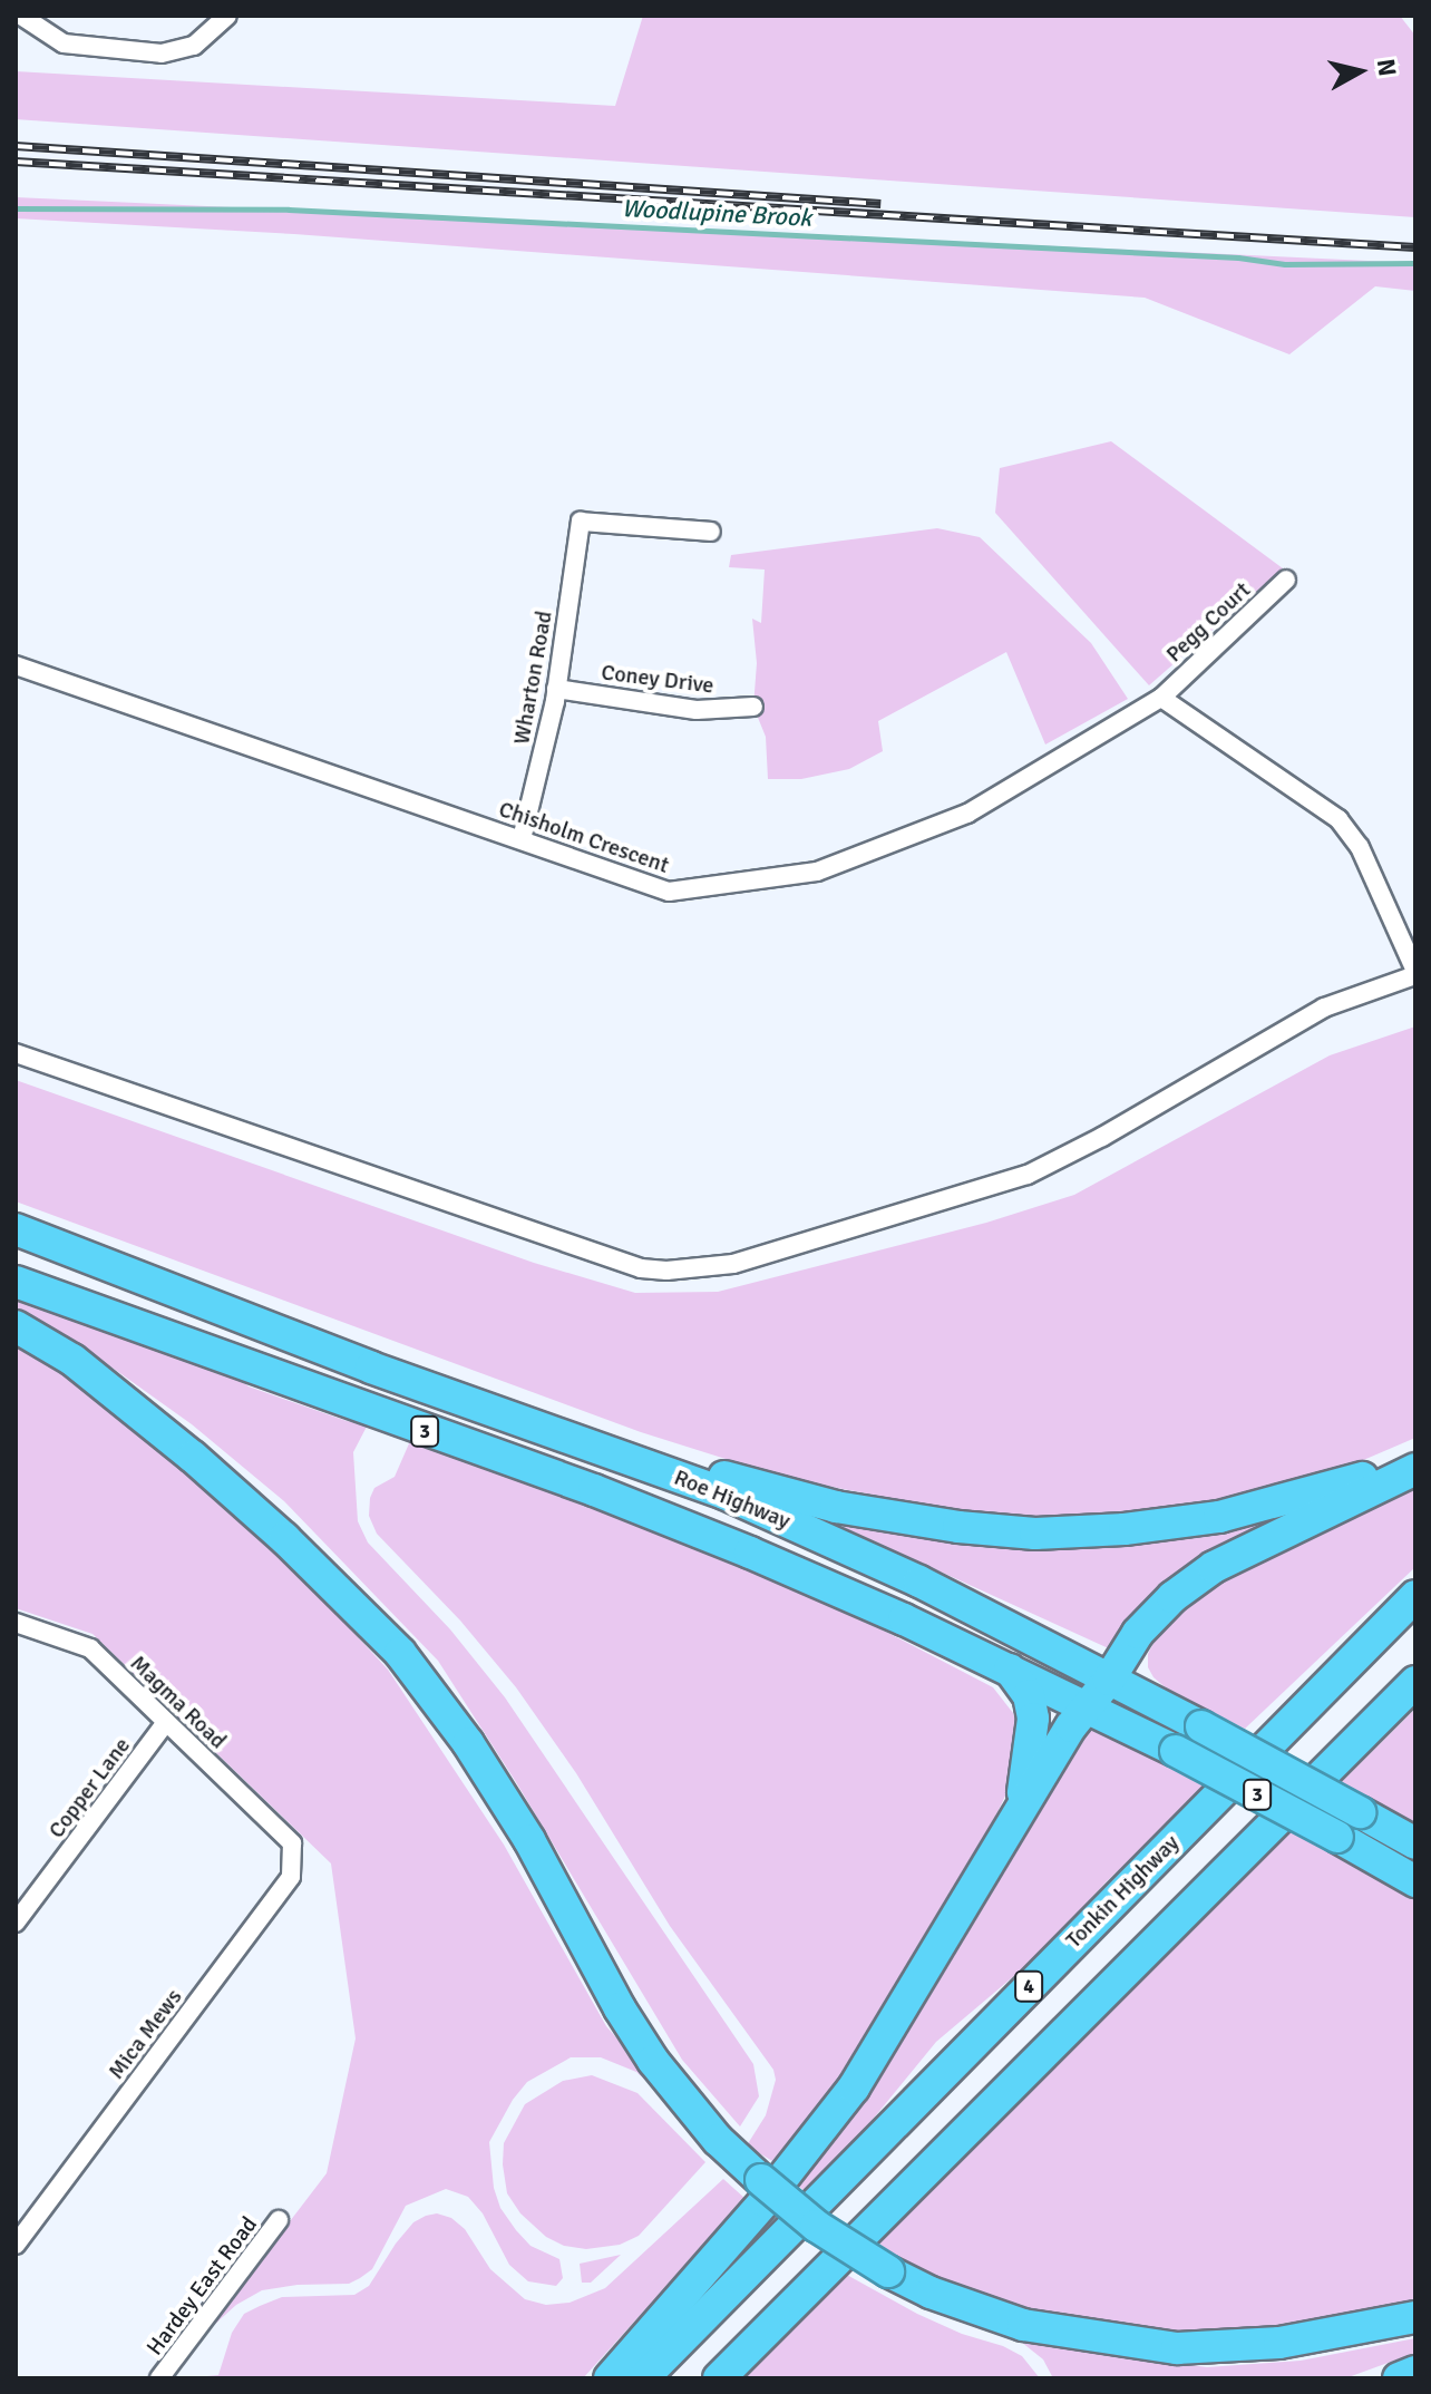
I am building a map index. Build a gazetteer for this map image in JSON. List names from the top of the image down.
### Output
{
  "streets": {
    "highway": [
      "3",
      "Roe Highway",
      "Tonkin Highway",
      "4"
    ],
    "street": [
      "Pegg Court",
      "Wharton Road",
      "Coney Drive",
      "Chisholm Crescent",
      "Magma Road",
      "Copper Lane",
      "Mica Mews",
      "Hardey East Road"
    ]
  },
  "crossings": [
    ["Pegg Court", "Chisholm Crescent"],
    ["Wharton Road", "Coney Drive"],
    ["Wharton Road", "Chisholm Crescent"],
    ["Magma Road", "Copper Lane"],
    ["Magma Road", "Mica Mews"]
  ],
  "water": ["Woodlupine Brook"],
  "north": "right"
}
